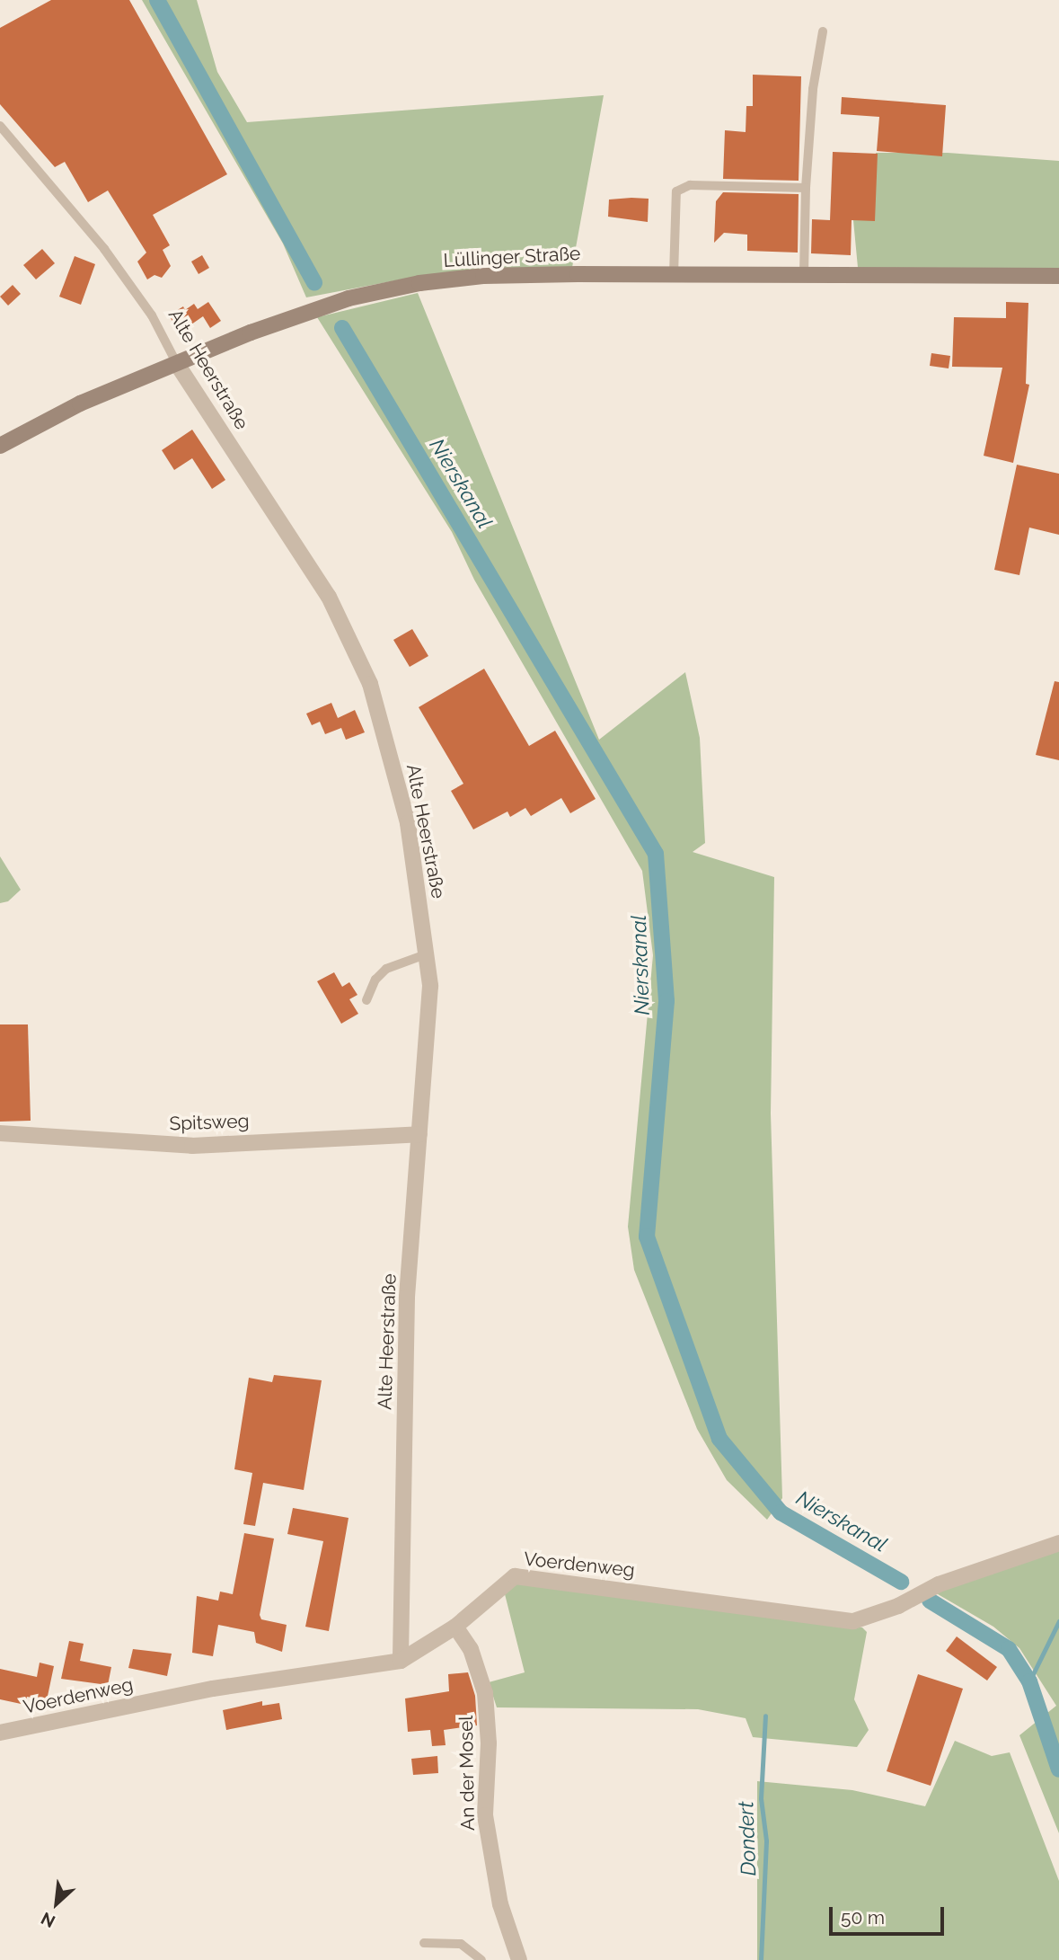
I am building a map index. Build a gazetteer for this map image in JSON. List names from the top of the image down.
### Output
{
  "streets": {
    "street": [
      "Lüllinger Straße",
      "Alte Heerstraße",
      "Spitsweg",
      "Voerdenweg",
      "An der Mosel"
    ]
  },
  "crossings": [
    ["Lüllinger Straße", "Alte Heerstraße"],
    ["Alte Heerstraße", "Spitsweg"],
    ["Alte Heerstraße", "Voerdenweg"],
    ["Voerdenweg", "An der Mosel"]
  ],
  "water": ["Nierskanal", "Dondert"],
  "scale_bar": "50 m",
  "north": "bottom left"
}
